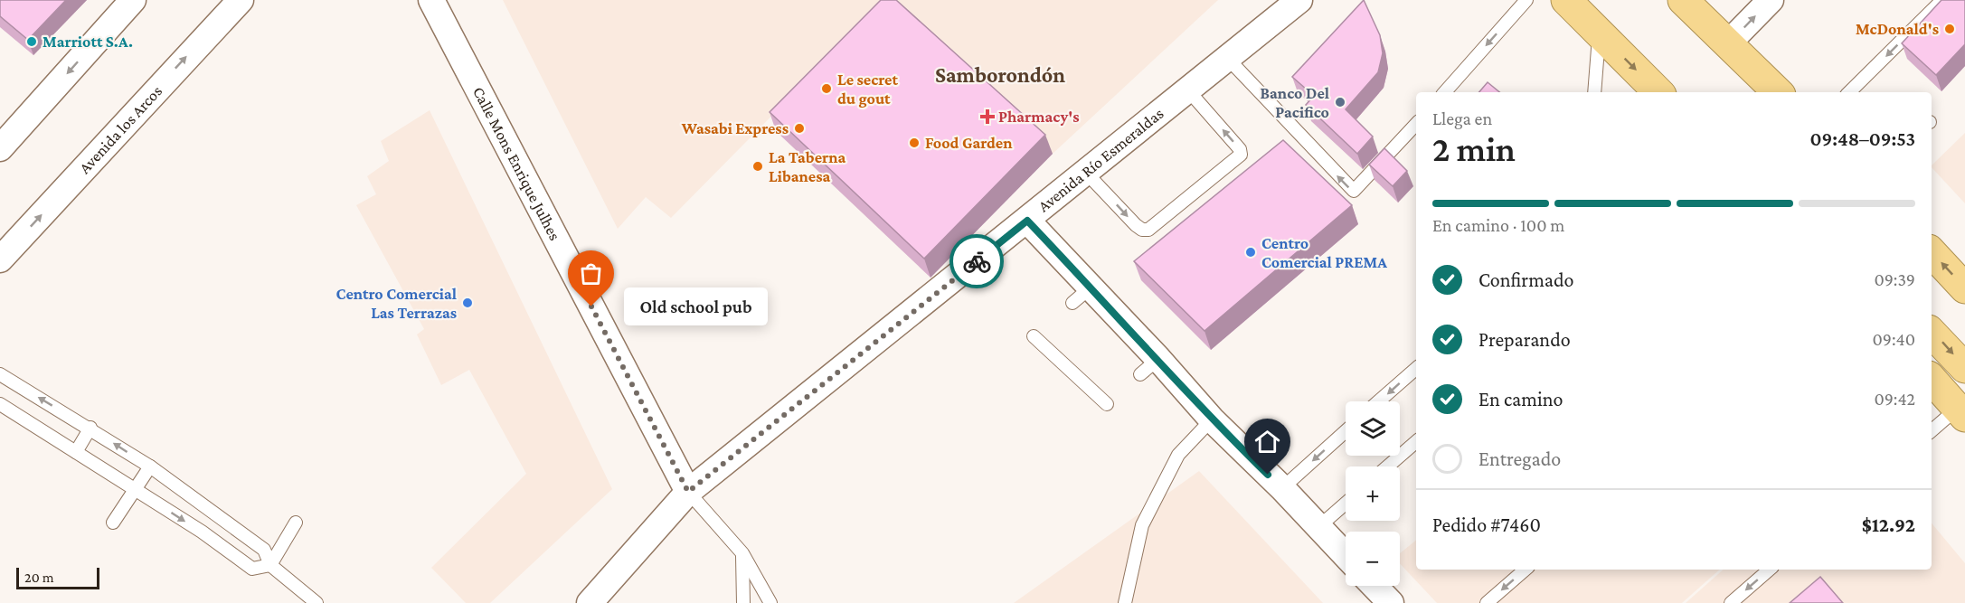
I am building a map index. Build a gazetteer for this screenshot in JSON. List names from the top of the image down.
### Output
{
  "streets": {
    "street": ["Avenida los Arcos", "Avenida Río Esmeraldas", "Calle Mons Enrique Julhes"]
  },
  "crossings": [
    ["Avenida Río Esmeraldas", "Calle Mons Enrique Julhes"]
  ],
  "districts": ["Samborondón"],
  "places": {
    "other": [
      "McDonald's",
      "Marriott S.A.",
      "Le secret du gout",
      "Banco Del Pacifico",
      "Wasabi Express",
      "Food Garden",
      "La Taberna Libanesa",
      "Centro Comercial PREMA",
      "Centro Comercial Las Terrazas",
      "Old school pub"
    ],
    "health": ["Pharmacy's"]
  },
  "scale_bar": "20 m",
  "page": {
    "heading": ["2 min", "Llega en", "09:48–09:53"],
    "panel": ["Pedido #7460", "$12.92"],
    "bar": "En camino · 100 m",
    "list": [
      ["Confirmado", "09:39"],
      ["Preparando", "09:40"],
      ["En camino", "09:42"],
      "Entregado"
    ],
    "bubble": "Old school pub",
    "map_buttons": ["+", "−"],
    "scale": "20 m"
  }
}
